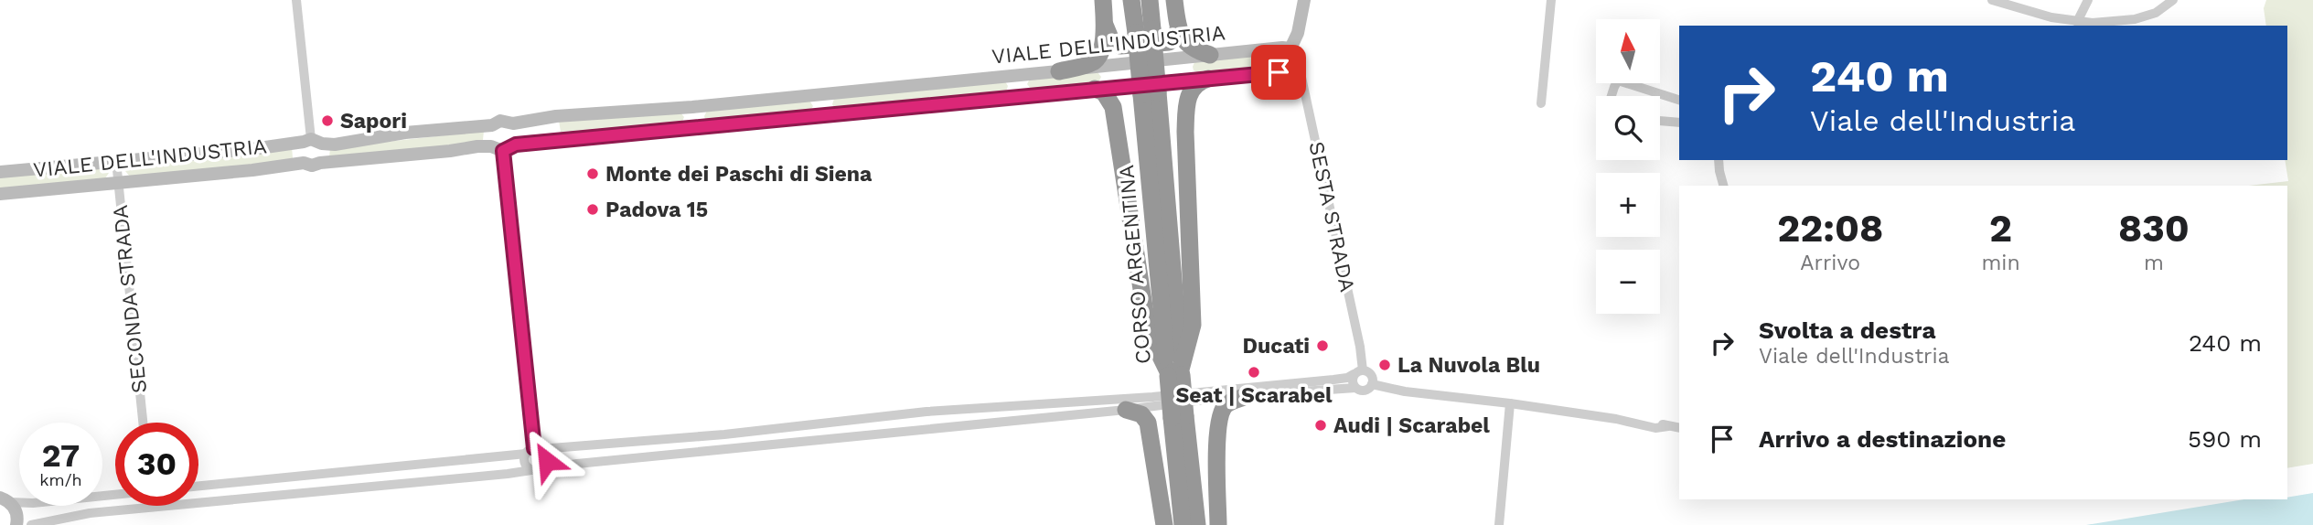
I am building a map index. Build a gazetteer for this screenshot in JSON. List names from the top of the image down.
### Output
{
  "streets": {
    "highway": ["CORSO ARGENTINA"],
    "street": ["VIALE DELL'INDUSTRIA", "SESTA STRADA", "SECONDA STRADA"]
  },
  "crossings": [
    ["VIALE DELL'INDUSTRIA", "SESTA STRADA"],
    ["VIALE DELL'INDUSTRIA", "SECONDA STRADA"]
  ],
  "places": [
    "Sapori",
    "Monte dei Paschi di Siena",
    "Padova 15",
    "Ducati",
    "La Nuvola Blu",
    "Seat | Scarabel",
    "Audi | Scarabel"
  ],
  "north": "top",
  "page": {
    "map_buttons": ["+", "−"],
    "turn": ["240 m", "Viale dell'Industria"],
    "eta": [
      "22:08",
      "Arrivo",
      "2",
      "min",
      "830",
      "m"
    ],
    "list": [
      {
        "name": "Svolta a destra",
        "note": "Viale dell'Industria",
        "value": "240 m"
      },
      {
        "name": "Arrivo a destinazione",
        "value": "590 m"
      }
    ],
    "speed": "27 km/h",
    "limit": "30"
  }
}
